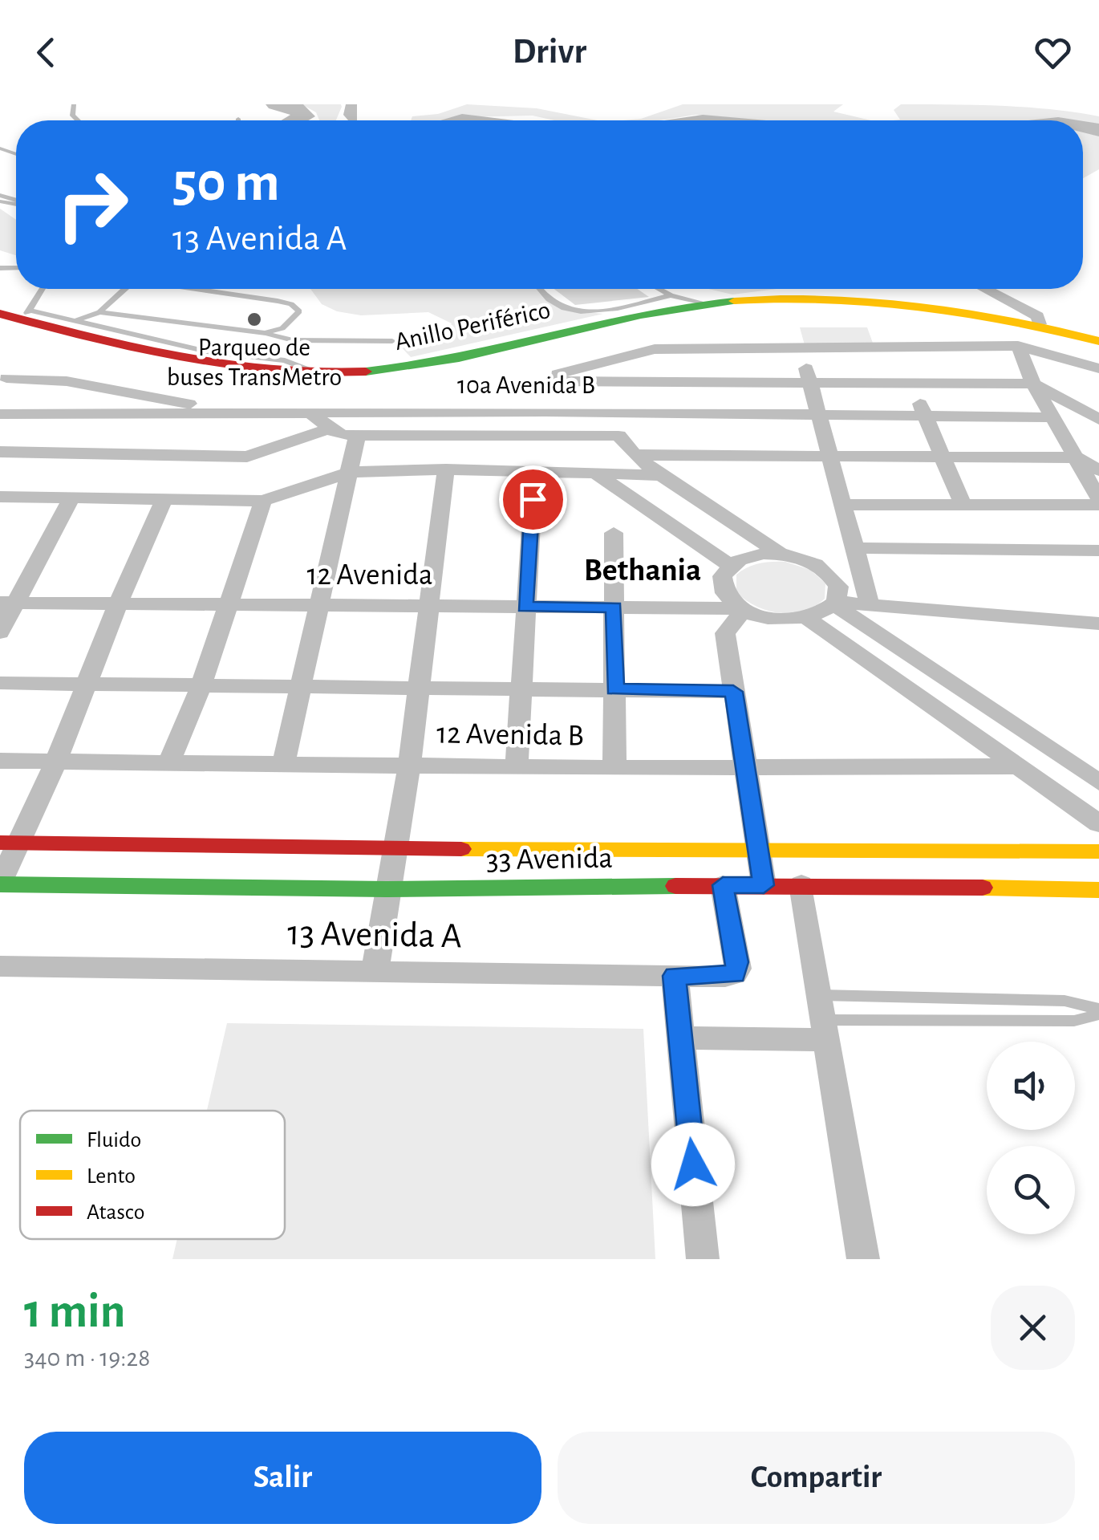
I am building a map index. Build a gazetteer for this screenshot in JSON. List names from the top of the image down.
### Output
{
  "streets": {
    "main road": ["Anillo Periférico", "33 Avenida"],
    "street": [
      "10a Avenida B",
      "12 Avenida",
      "12 Avenida B",
      "13 Avenida A"
    ]
  },
  "crossings": [
    ["33 Avenida", "13 Avenida A"]
  ],
  "districts": ["Bethania"],
  "places": ["Parqueo de buses TransMetro"],
  "legend": ["Fluido", "Lento", "Atasco"],
  "page": {
    "header": "Drivr",
    "turn": ["50 m", "13 Avenida A"],
    "heading": ["1 min", "340 m · 19:28"],
    "buttons": ["Salir", "Compartir"]
  }
}
